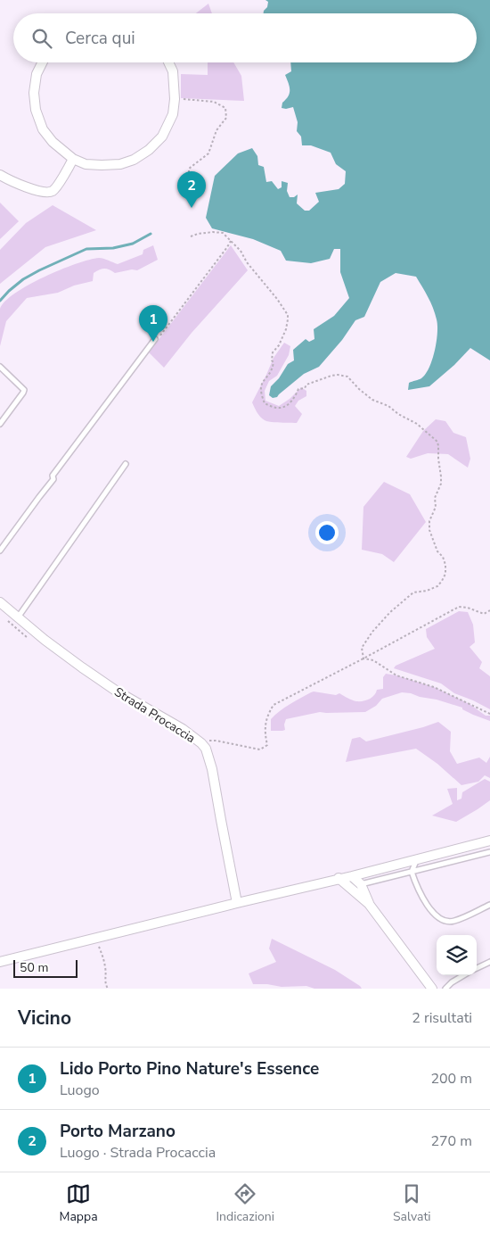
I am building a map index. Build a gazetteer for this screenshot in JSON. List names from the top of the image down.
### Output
{
  "streets": {
    "street": ["Strada Procaccia"]
  },
  "scale_bar": "50 m",
  "page": {
    "search": "Cerca qui",
    "pins": ["2", "1"],
    "scale": "50 m",
    "heading": ["Vicino", "2 risultati"],
    "list": [
      {
        "mark": "1",
        "name": "Lido Porto Pino Nature's Essence",
        "note": "Luogo",
        "value": "200 m"
      },
      {
        "mark": "2",
        "name": "Porto Marzano",
        "note": "Luogo · Strada Procaccia",
        "value": "270 m"
      }
    ],
    "nav": ["Mappa", "Indicazioni", "Salvati"]
  }
}
